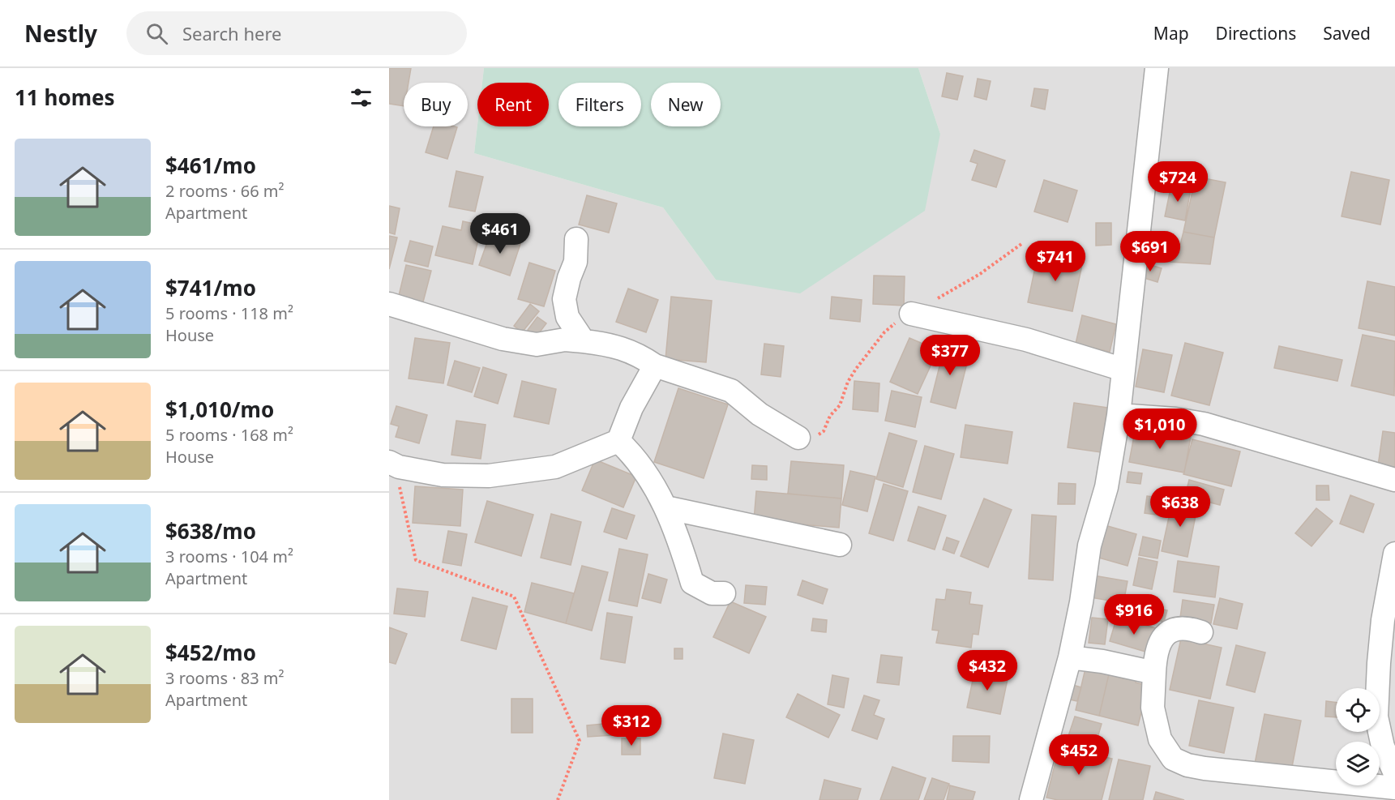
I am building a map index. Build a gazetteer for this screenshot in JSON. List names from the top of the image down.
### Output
{
  "page": {
    "header": "Nestly",
    "search": "Search here",
    "nav": ["Map", "Directions", "Saved"],
    "heading": "11 homes",
    "chip": [
      "Buy",
      "Rent",
      "Filters",
      "New"
    ],
    "list": [
      {
        "name": "$461/mo",
        "note": "2 rooms · 66 m² · Apartment"
      },
      {
        "name": "$741/mo",
        "note": "5 rooms · 118 m² · House"
      },
      {
        "name": "$1,010/mo",
        "note": "5 rooms · 168 m² · House"
      },
      {
        "name": "$638/mo",
        "note": "3 rooms · 104 m² · Apartment"
      },
      {
        "name": "$452/mo",
        "note": "3 rooms · 83 m² · Apartment"
      }
    ],
    "price": [
      "$724",
      "$461",
      "$691",
      "$741",
      "$377",
      "$1,010",
      "$638",
      "$916",
      "$432",
      "$312",
      "$452"
    ]
  }
}
